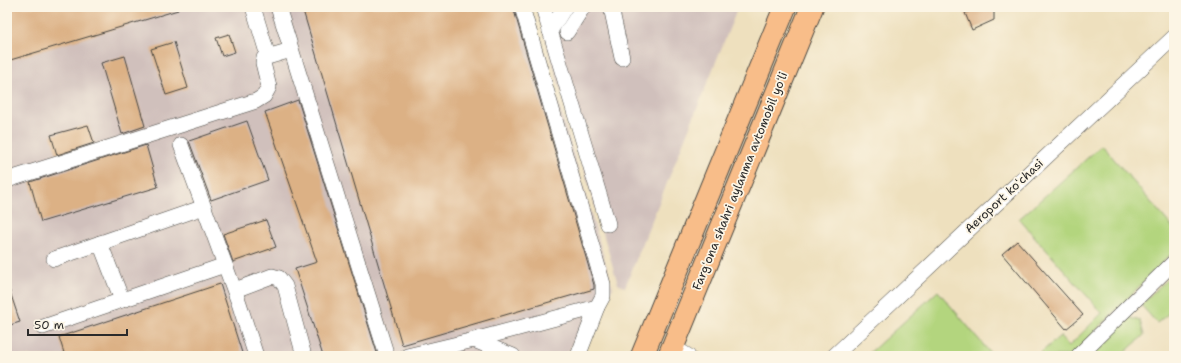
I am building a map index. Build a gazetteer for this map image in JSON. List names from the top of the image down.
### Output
{
  "streets": {
    "highway": ["Fargʻona shahri aylanma avtomobil yoʻli"],
    "street": ["Aeroport koʻchasi"]
  },
  "scale_bar": "50 m"
}
